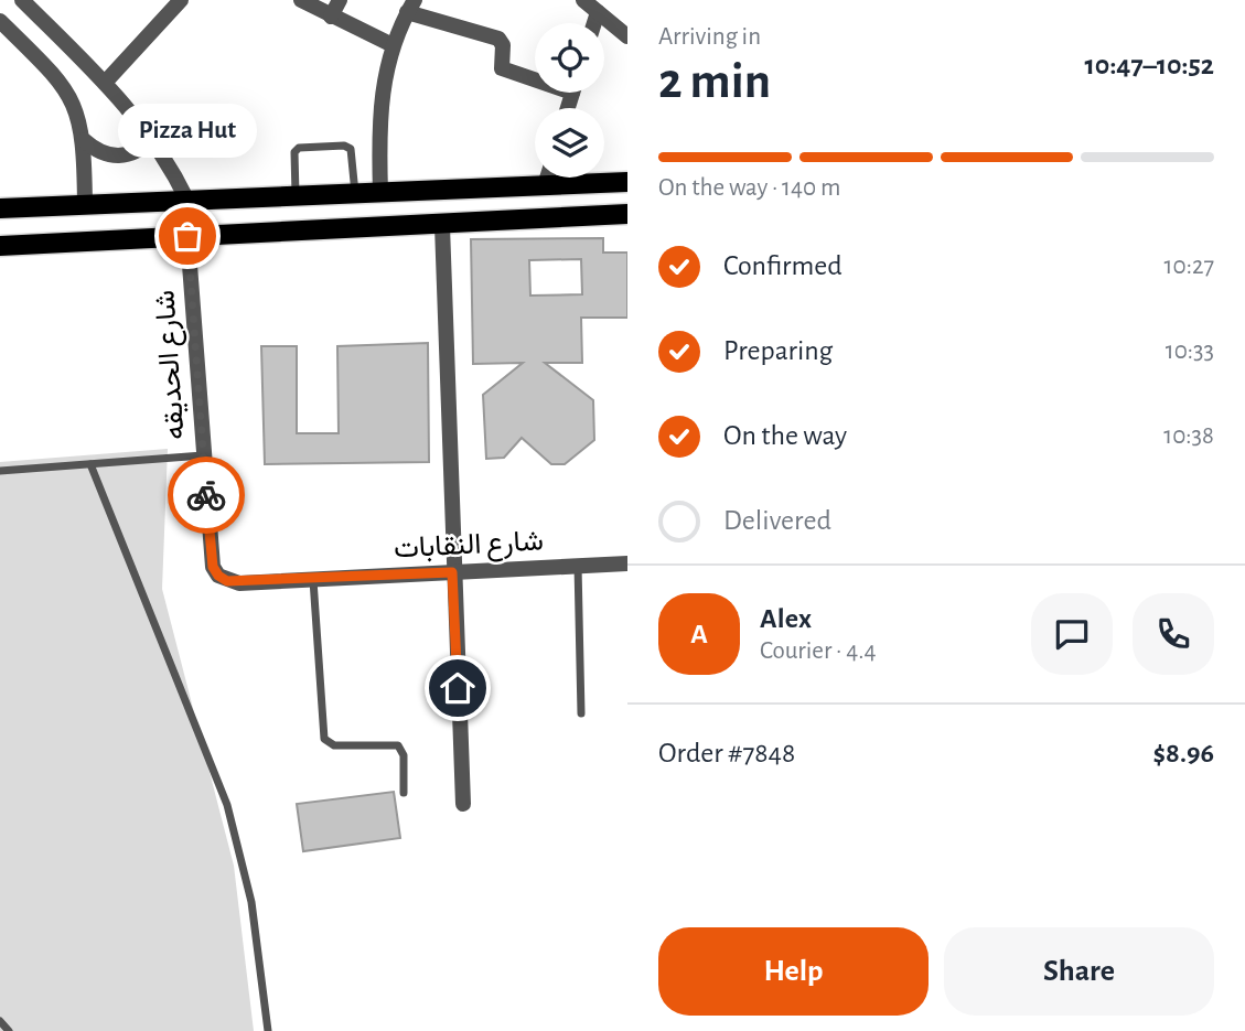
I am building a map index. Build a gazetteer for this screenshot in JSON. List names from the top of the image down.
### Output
{
  "streets": {
    "street": ["شارع الحديقه", "شارع النقابات"]
  },
  "crossings": [
    ["شارع الحديقه", "شارع النقابات"]
  ],
  "places": ["Pizza Hut"],
  "page": {
    "heading": ["2 min", "Arriving in", "10:47–10:52"],
    "panel": [
      "Alex",
      "Courier · 4.4",
      "Order #7848",
      "$8.96"
    ],
    "bubble": "Pizza Hut",
    "bar": "On the way · 140 m",
    "list": [
      ["Confirmed", "10:27"],
      ["Preparing", "10:33"],
      ["On the way", "10:38"],
      "Delivered"
    ],
    "round": "A",
    "buttons": ["Help", "Share"]
  }
}
